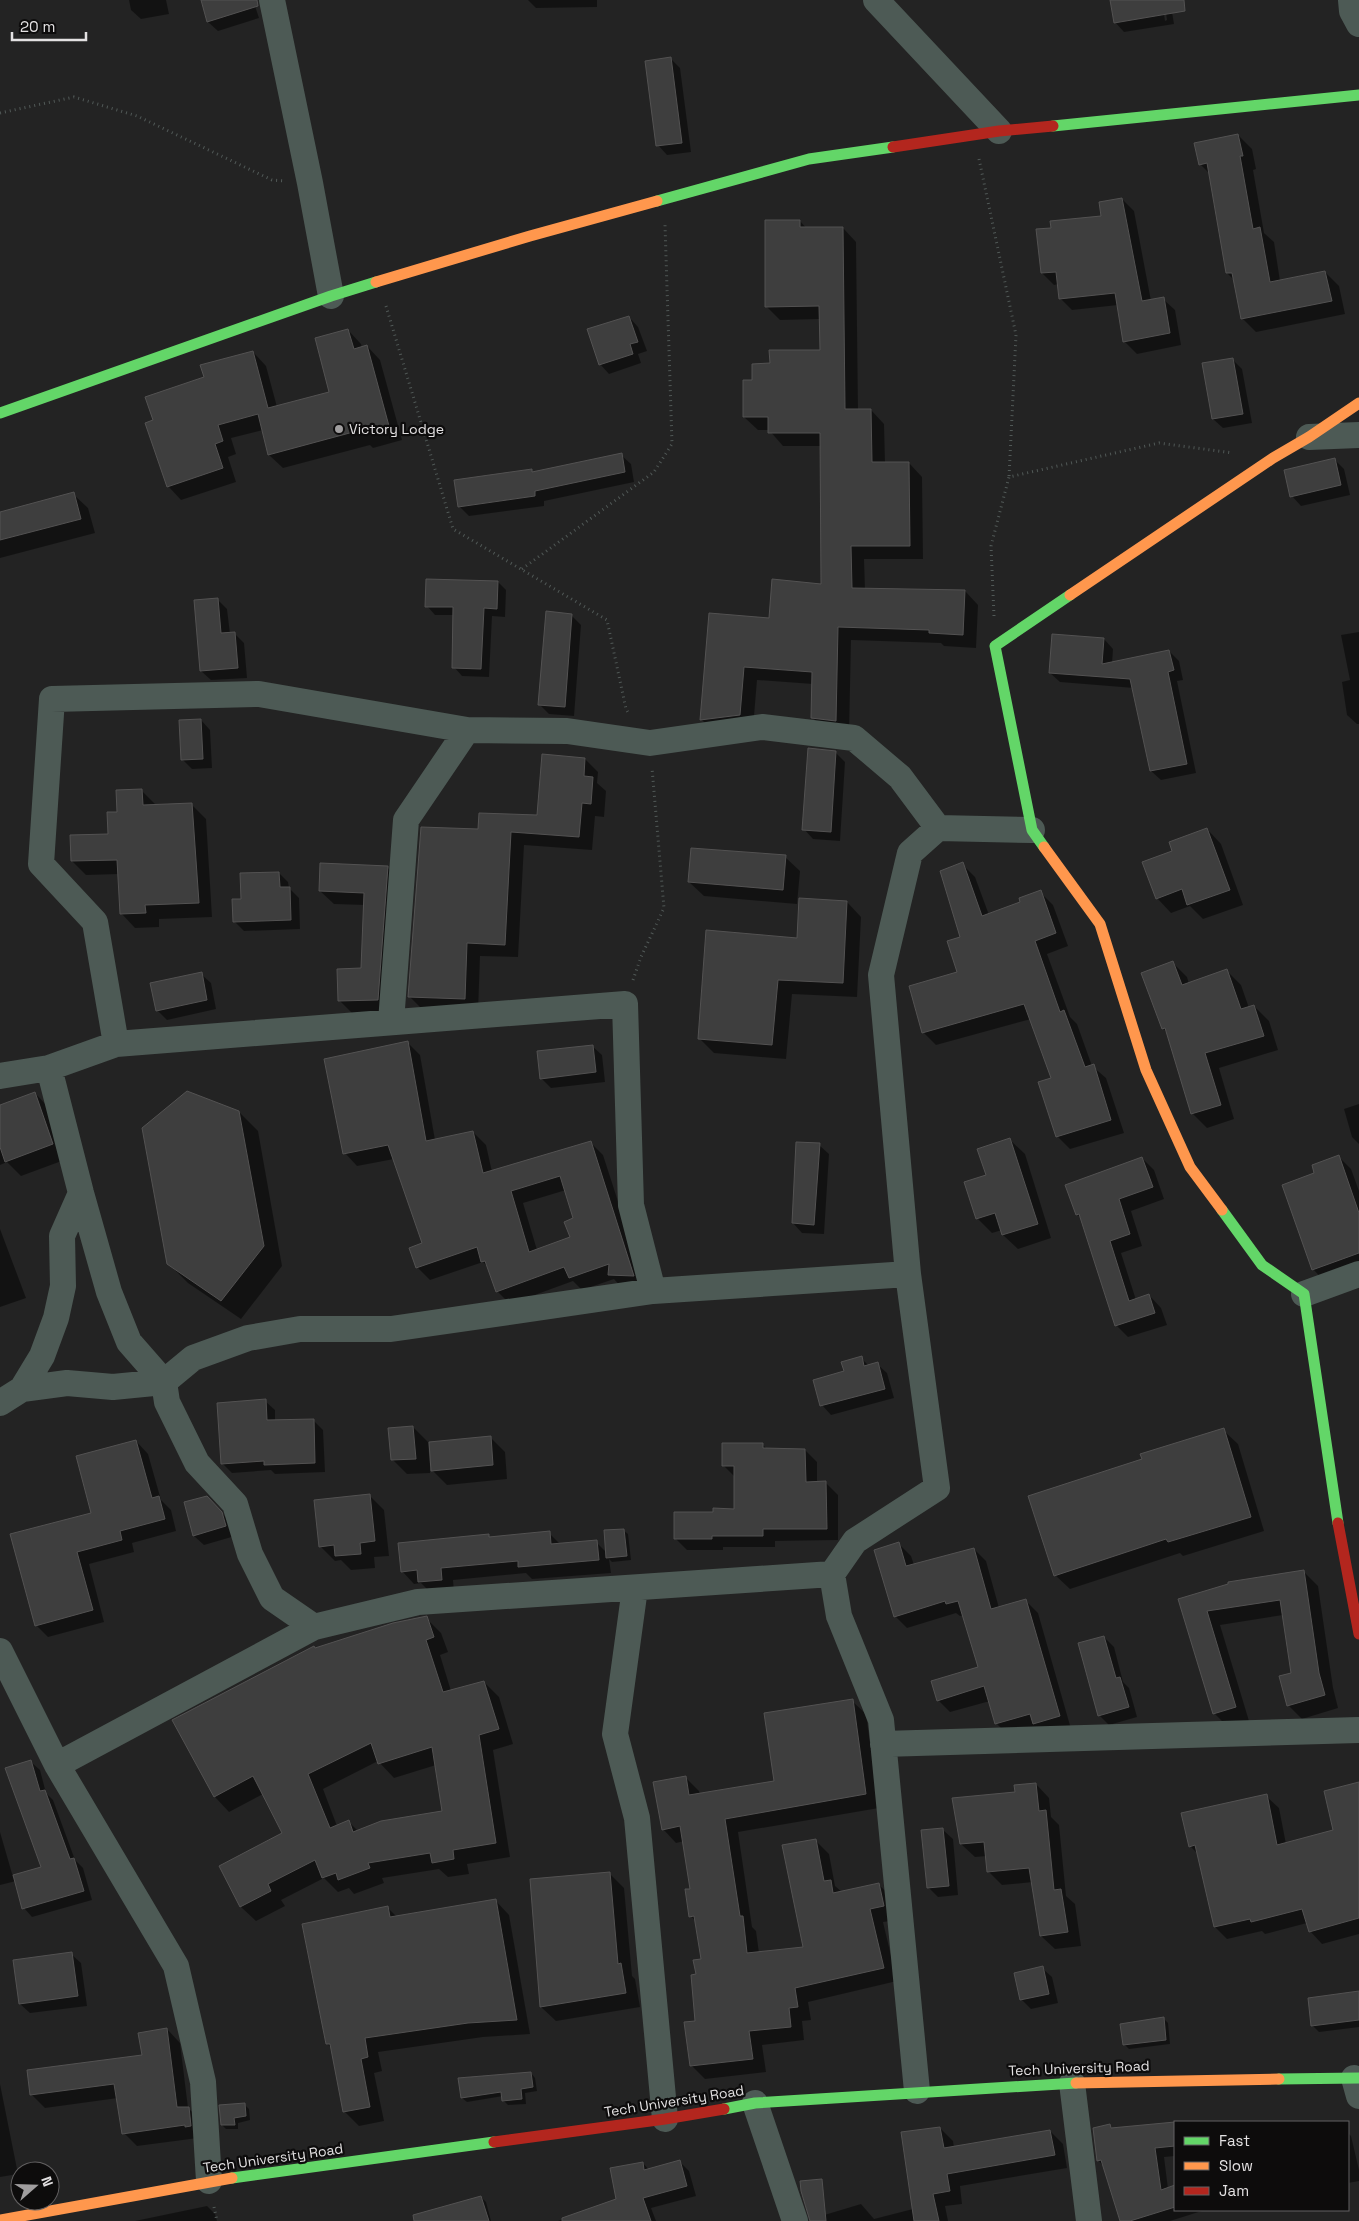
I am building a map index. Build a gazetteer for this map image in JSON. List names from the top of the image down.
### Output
{
  "streets": {
    "street": ["Tech University Road"]
  },
  "places": ["Victory Lodge"],
  "legend": ["Fast", "Slow", "Jam"],
  "scale_bar": "20 m",
  "north": "right"
}
